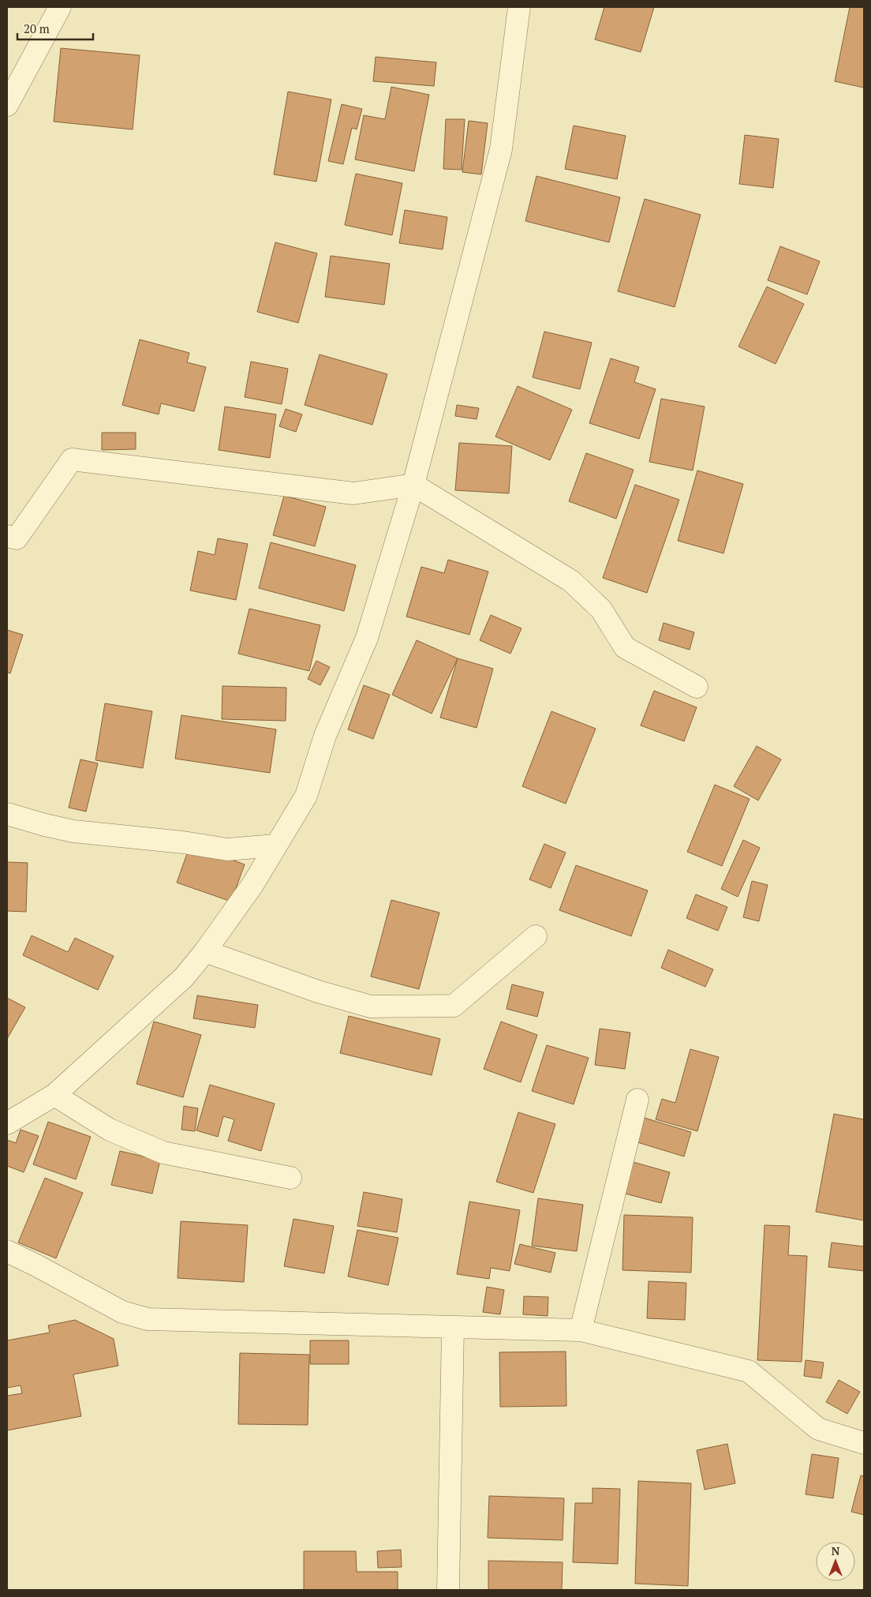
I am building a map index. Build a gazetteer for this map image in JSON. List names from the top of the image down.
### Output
{
  "scale_bar": "20 m",
  "north": "top"
}
